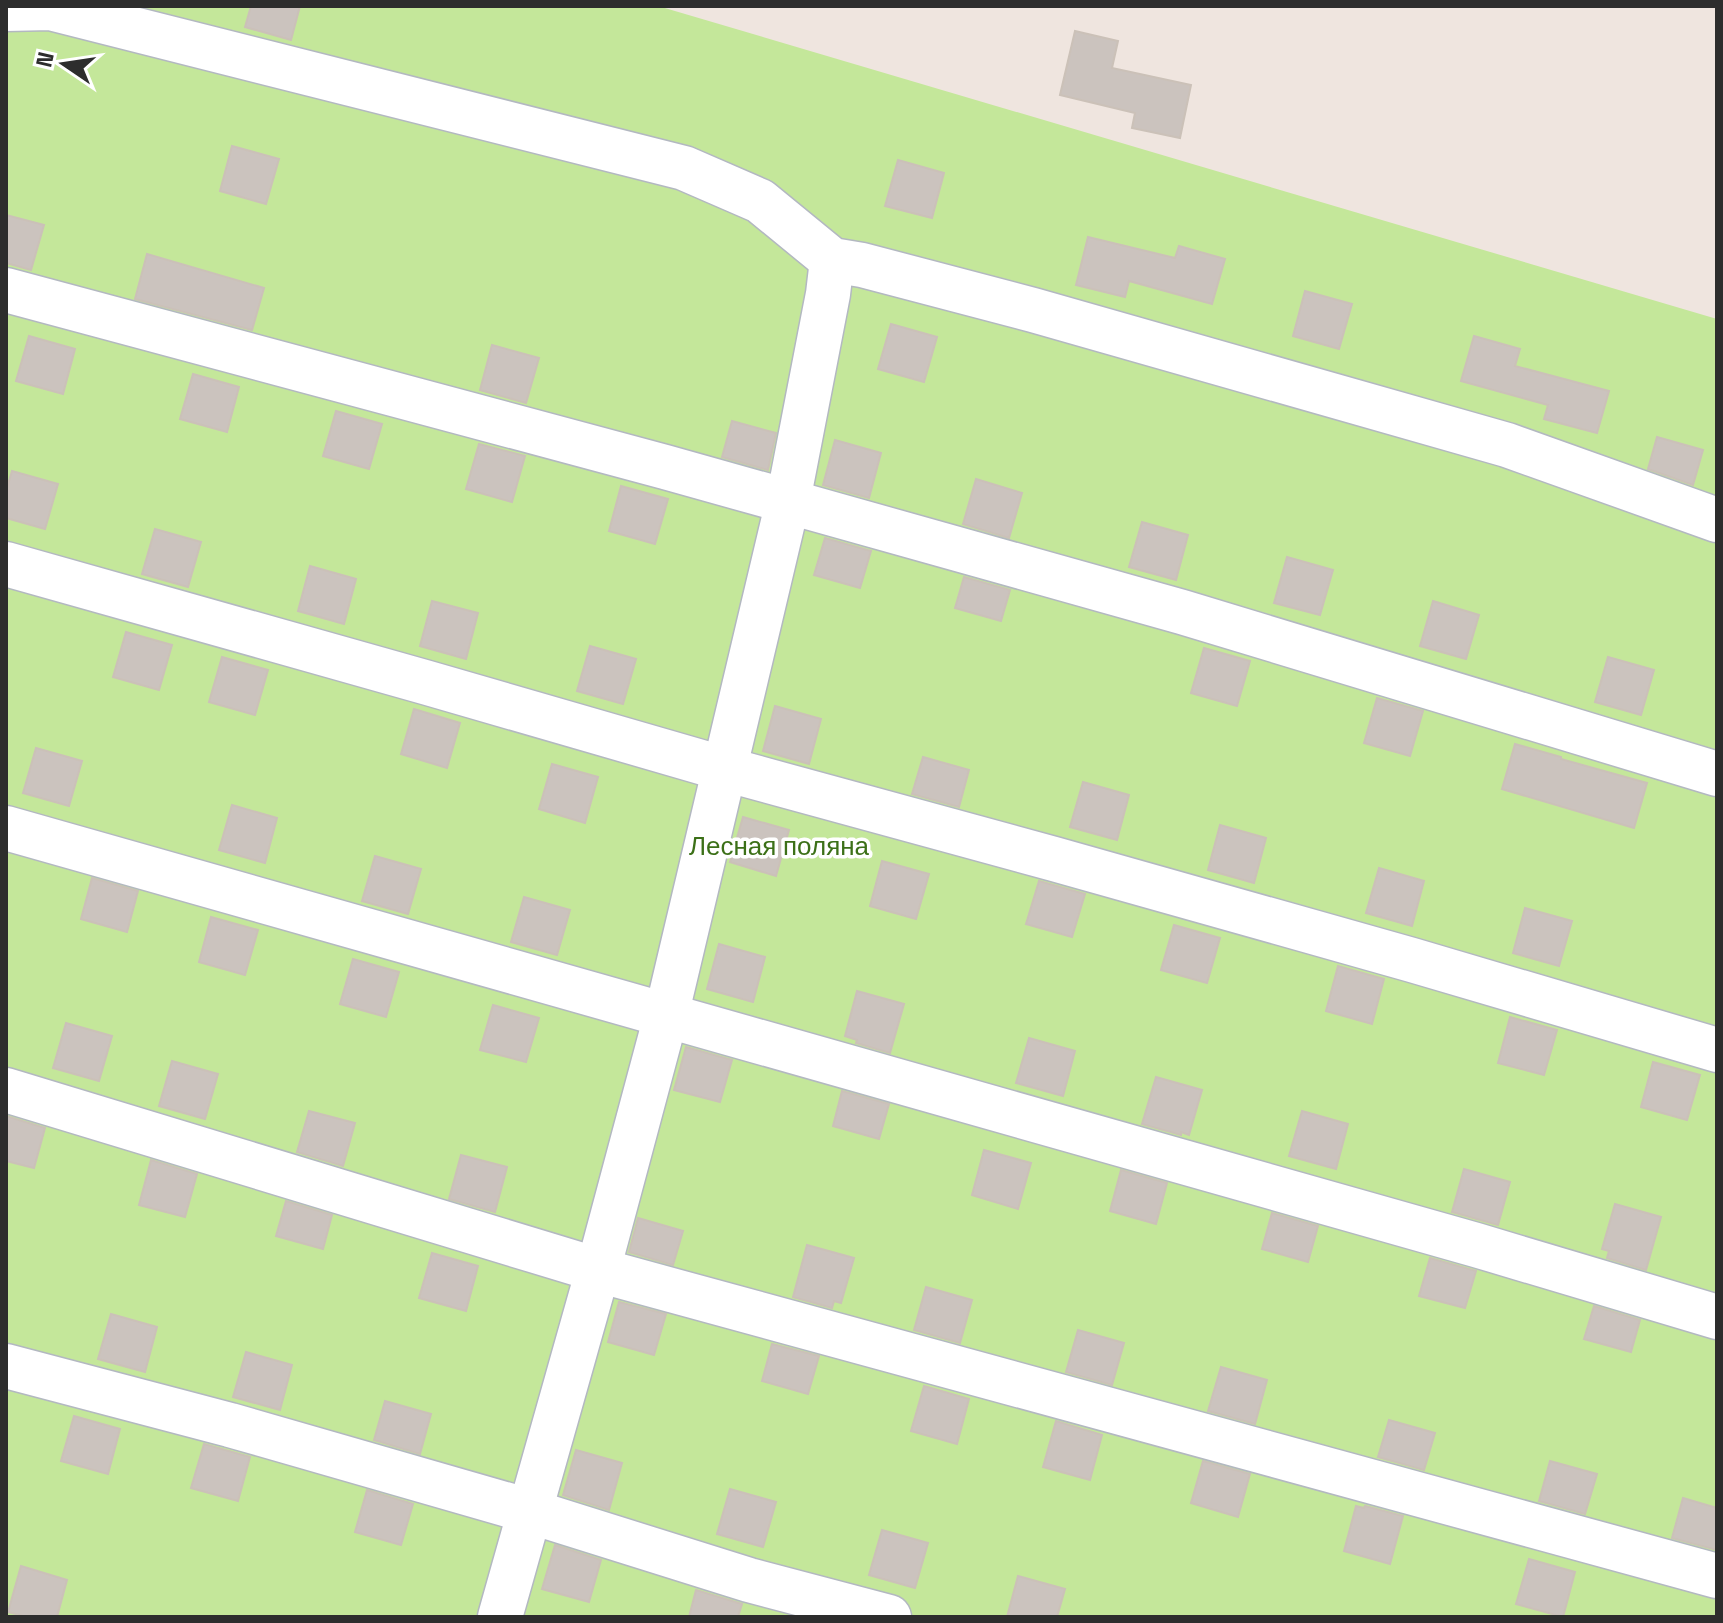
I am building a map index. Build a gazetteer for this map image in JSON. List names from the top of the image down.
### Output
{
  "parks": ["Лесная поляна"],
  "north": "left"
}
